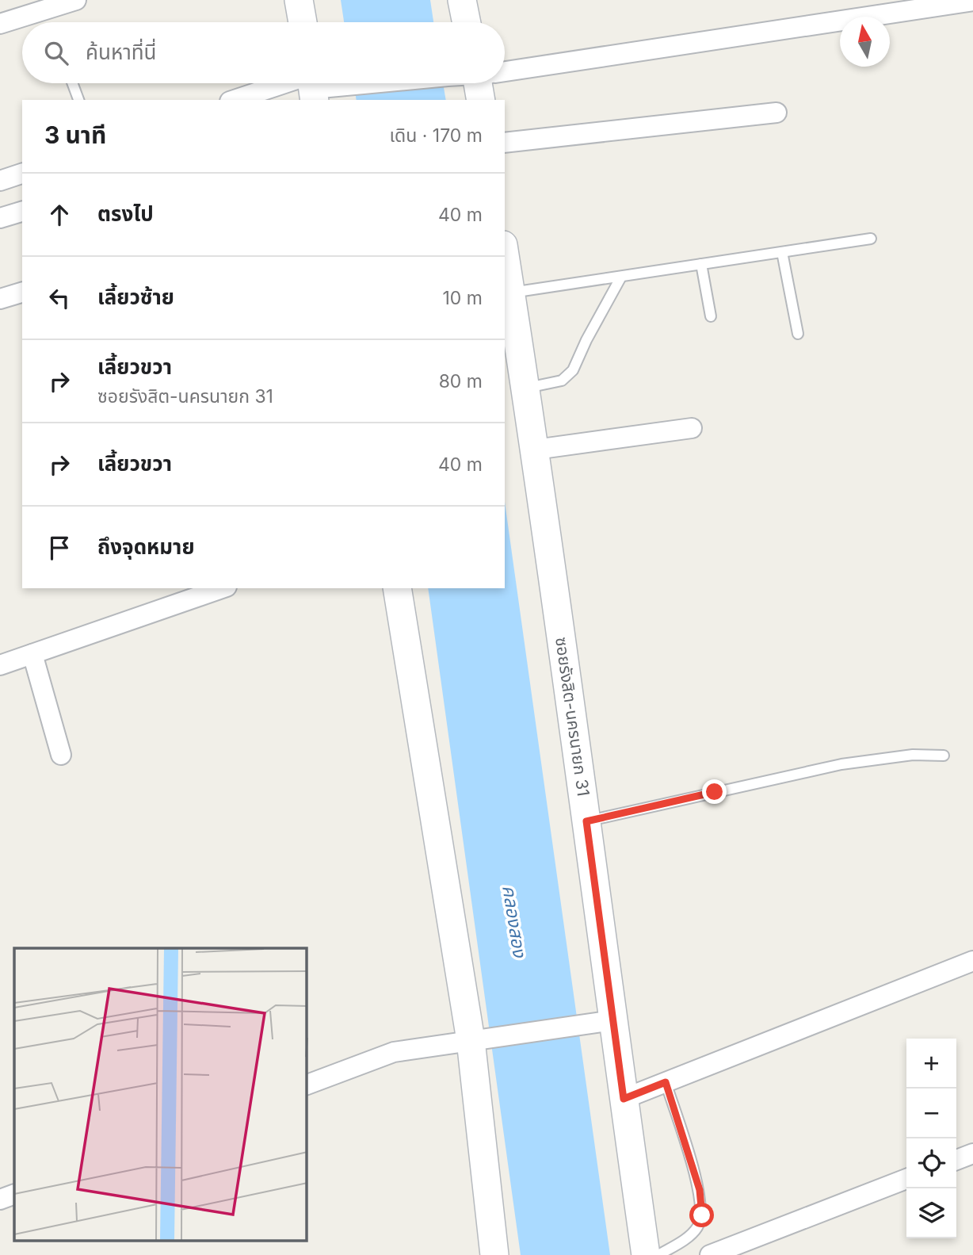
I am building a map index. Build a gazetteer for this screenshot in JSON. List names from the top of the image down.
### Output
{
  "streets": {
    "street": ["ซอยรังสิต-นครนายก 31"]
  },
  "water": ["คลองสอง"],
  "north": "top",
  "page": {
    "search": "ค้นหาที่นี่",
    "heading": ["3 นาที", "เดิน · 170 m"],
    "list": [
      ["ตรงไป", "40 m"],
      ["เลี้ยวซ้าย", "10 m"],
      ["เลี้ยวขวา", "ซอยรังสิต-นครนายก 31", "80 m"],
      ["เลี้ยวขวา", "40 m"],
      "ถึงจุดหมาย"
    ],
    "map_buttons": ["+", "−"]
  }
}
